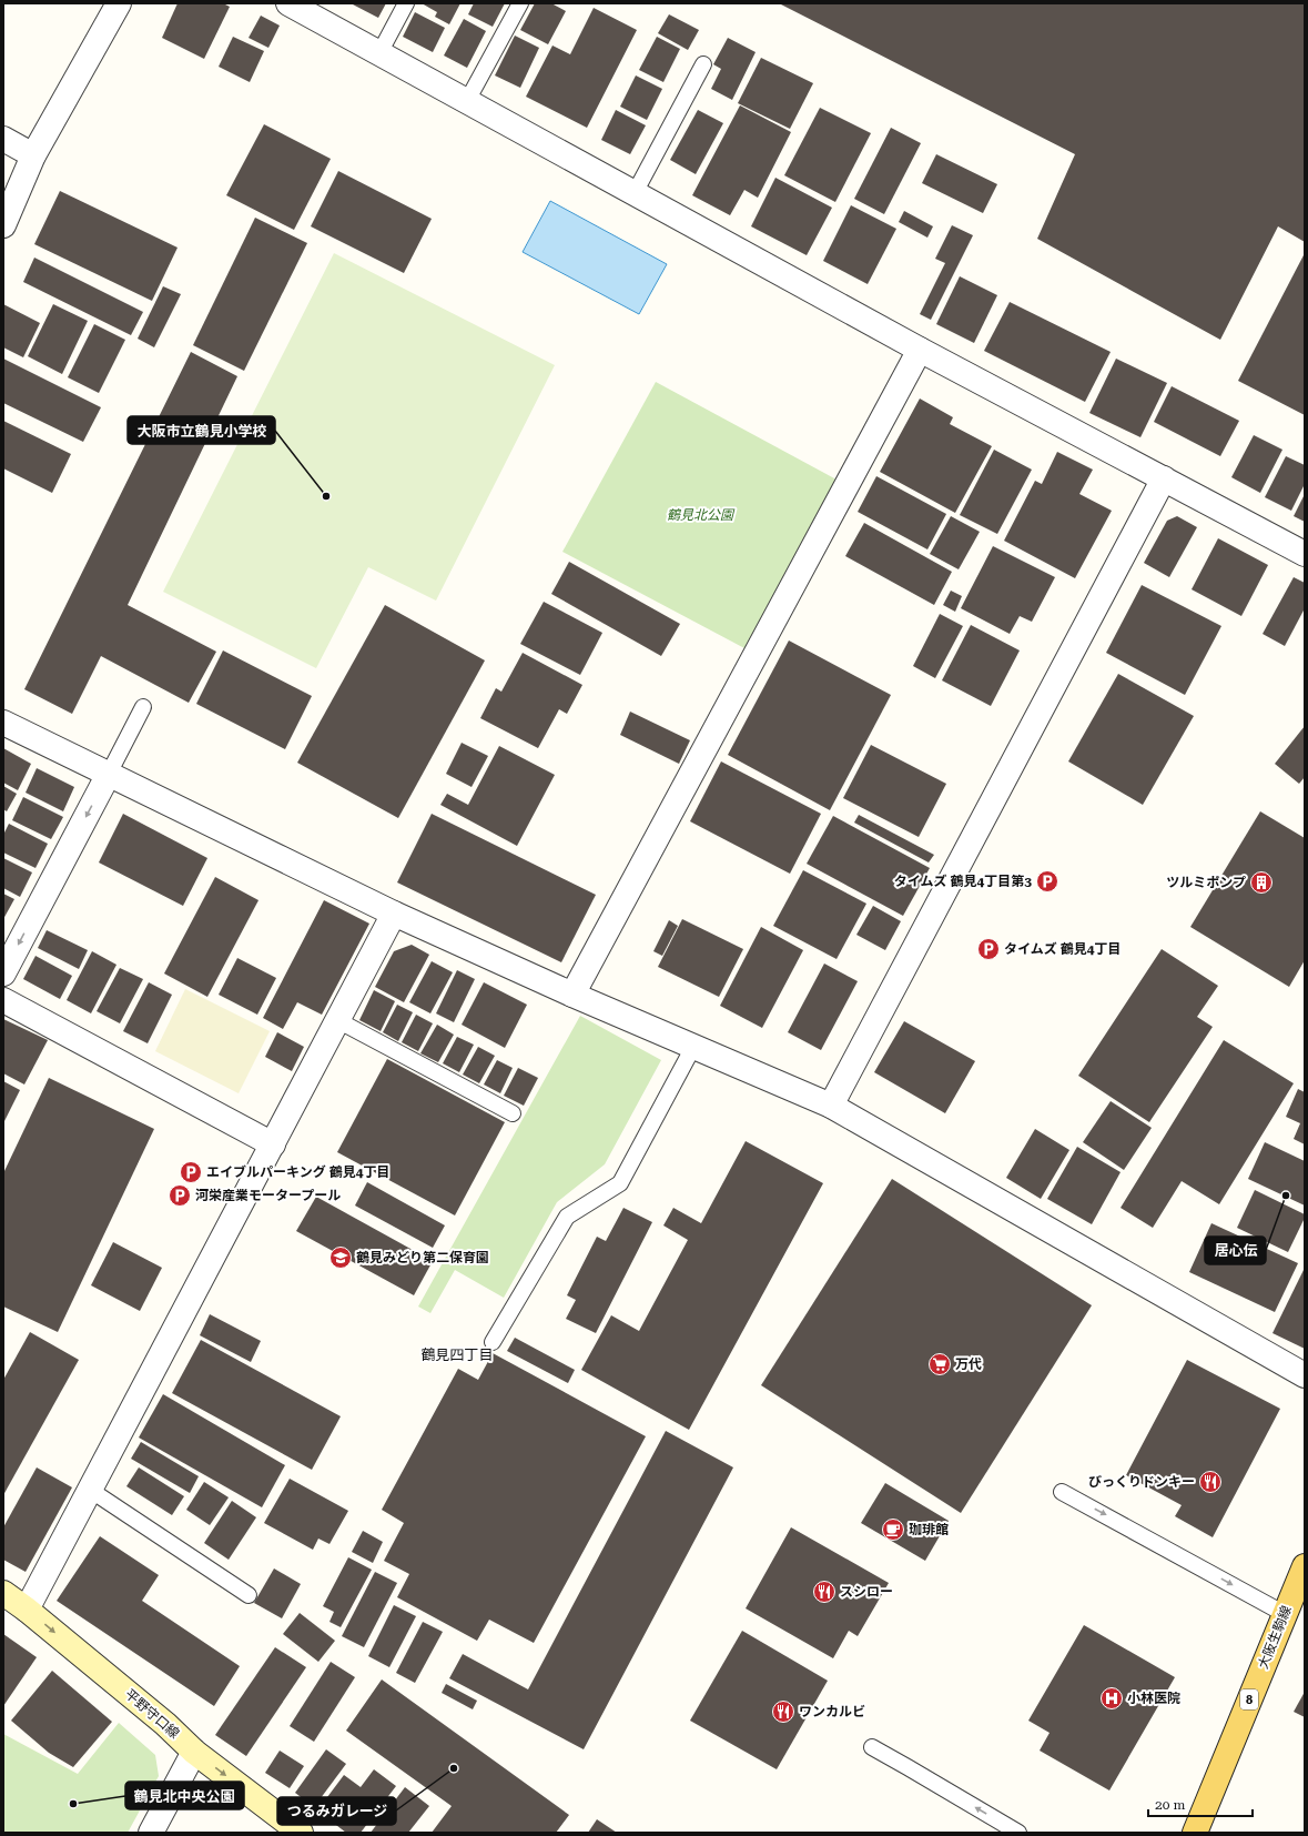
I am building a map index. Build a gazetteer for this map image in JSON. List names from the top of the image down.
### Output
{
  "streets": {
    "main road": ["大阪生駒線", "8", "平野守口線"]
  },
  "one_way": ["平野守口線"],
  "districts": ["鶴見四丁目"],
  "parks": ["鶴見北公園"],
  "places": {
    "other": [
      "大阪市立鶴見小学校",
      "居心伝",
      "つるみガレージ",
      "鶴見北中央公園"
    ],
    "parking": [
      "タイムズ 鶴見4丁目第3",
      "タイムズ 鶴見4丁目",
      "エイブルパーキング 鶴見4丁目",
      "河栄産業モータープール"
    ],
    "building": ["ツルミポンプ"],
    "school or university": ["鶴見みどり第二保育園"],
    "supermarket": ["万代"],
    "restaurant": ["びっくりドンキー", "スシロー", "ワンカルビ"],
    "cafe": ["珈琲館"],
    "hospital": ["小林医院"]
  },
  "scale_bar": "20 m"
}
